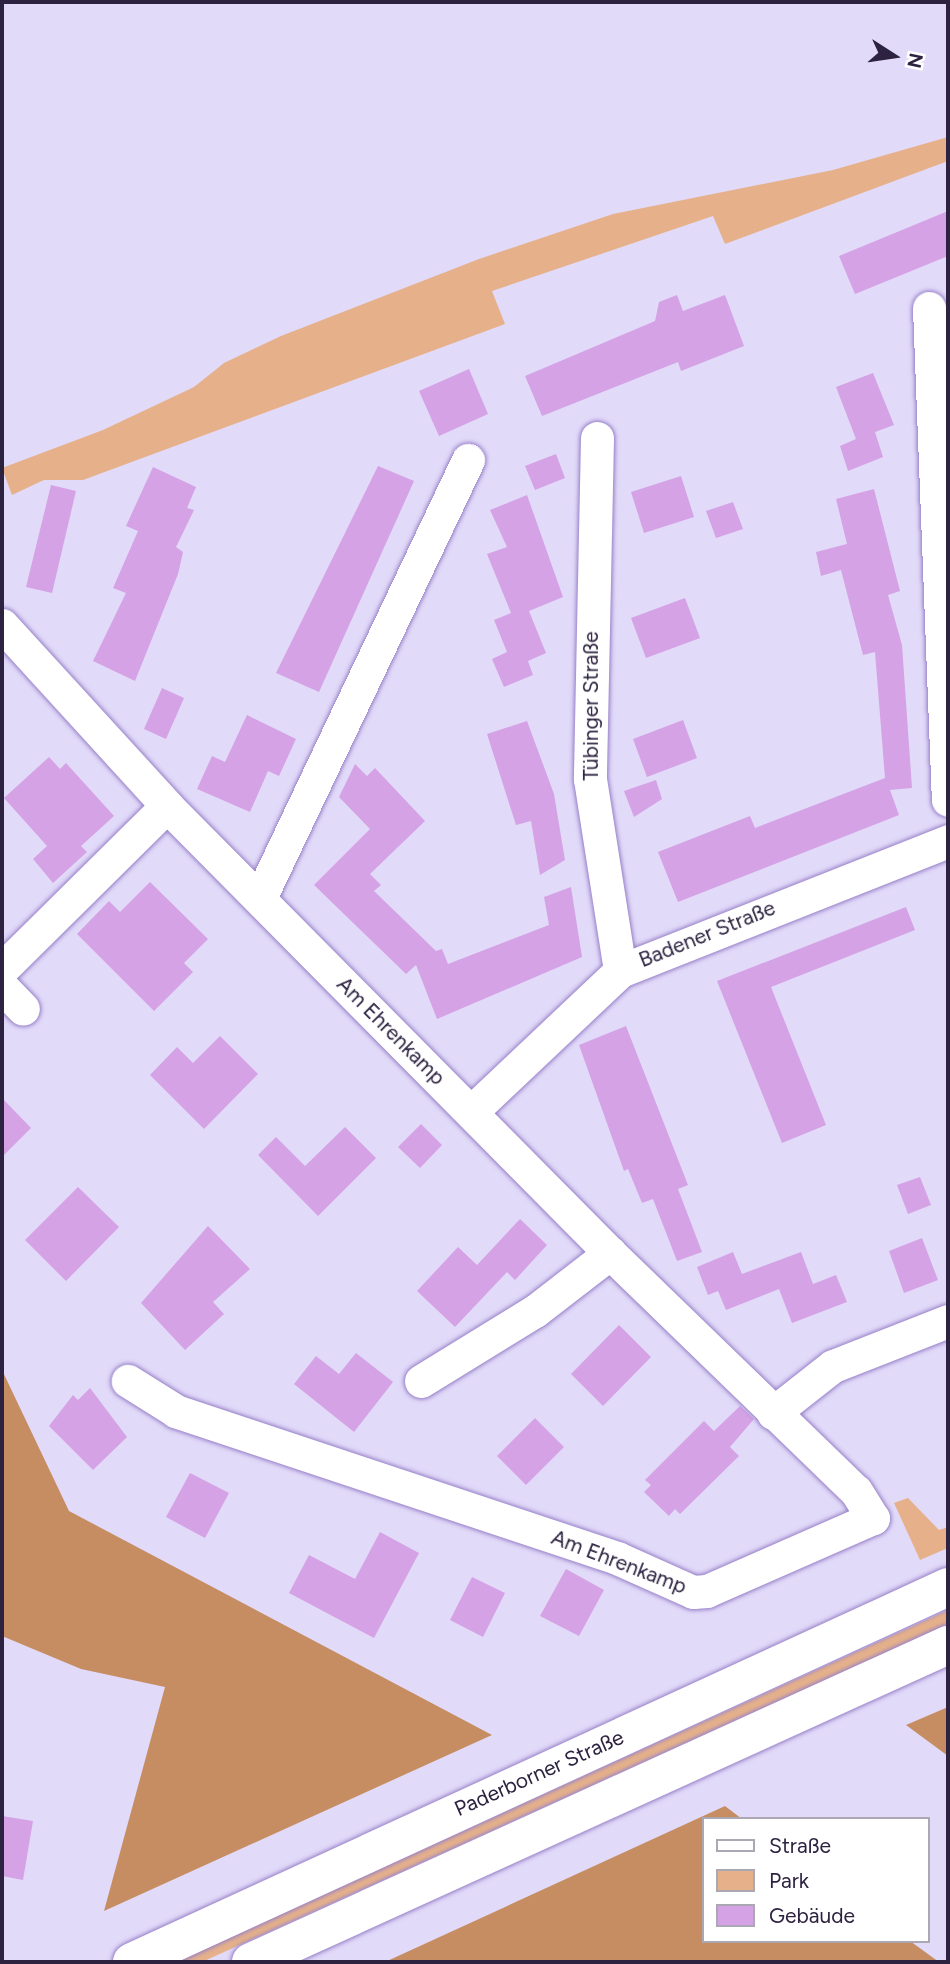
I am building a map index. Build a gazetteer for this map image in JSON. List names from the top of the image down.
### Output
{
  "streets": {
    "main road": ["Paderborner Straße"],
    "street": ["Tübinger Straße", "Badener Straße", "Am Ehrenkamp"]
  },
  "crossings": [
    ["Tübinger Straße", "Badener Straße"],
    ["Badener Straße", "Am Ehrenkamp"]
  ],
  "legend": ["Straße", "Park", "Gebäude"],
  "north": "right"
}
